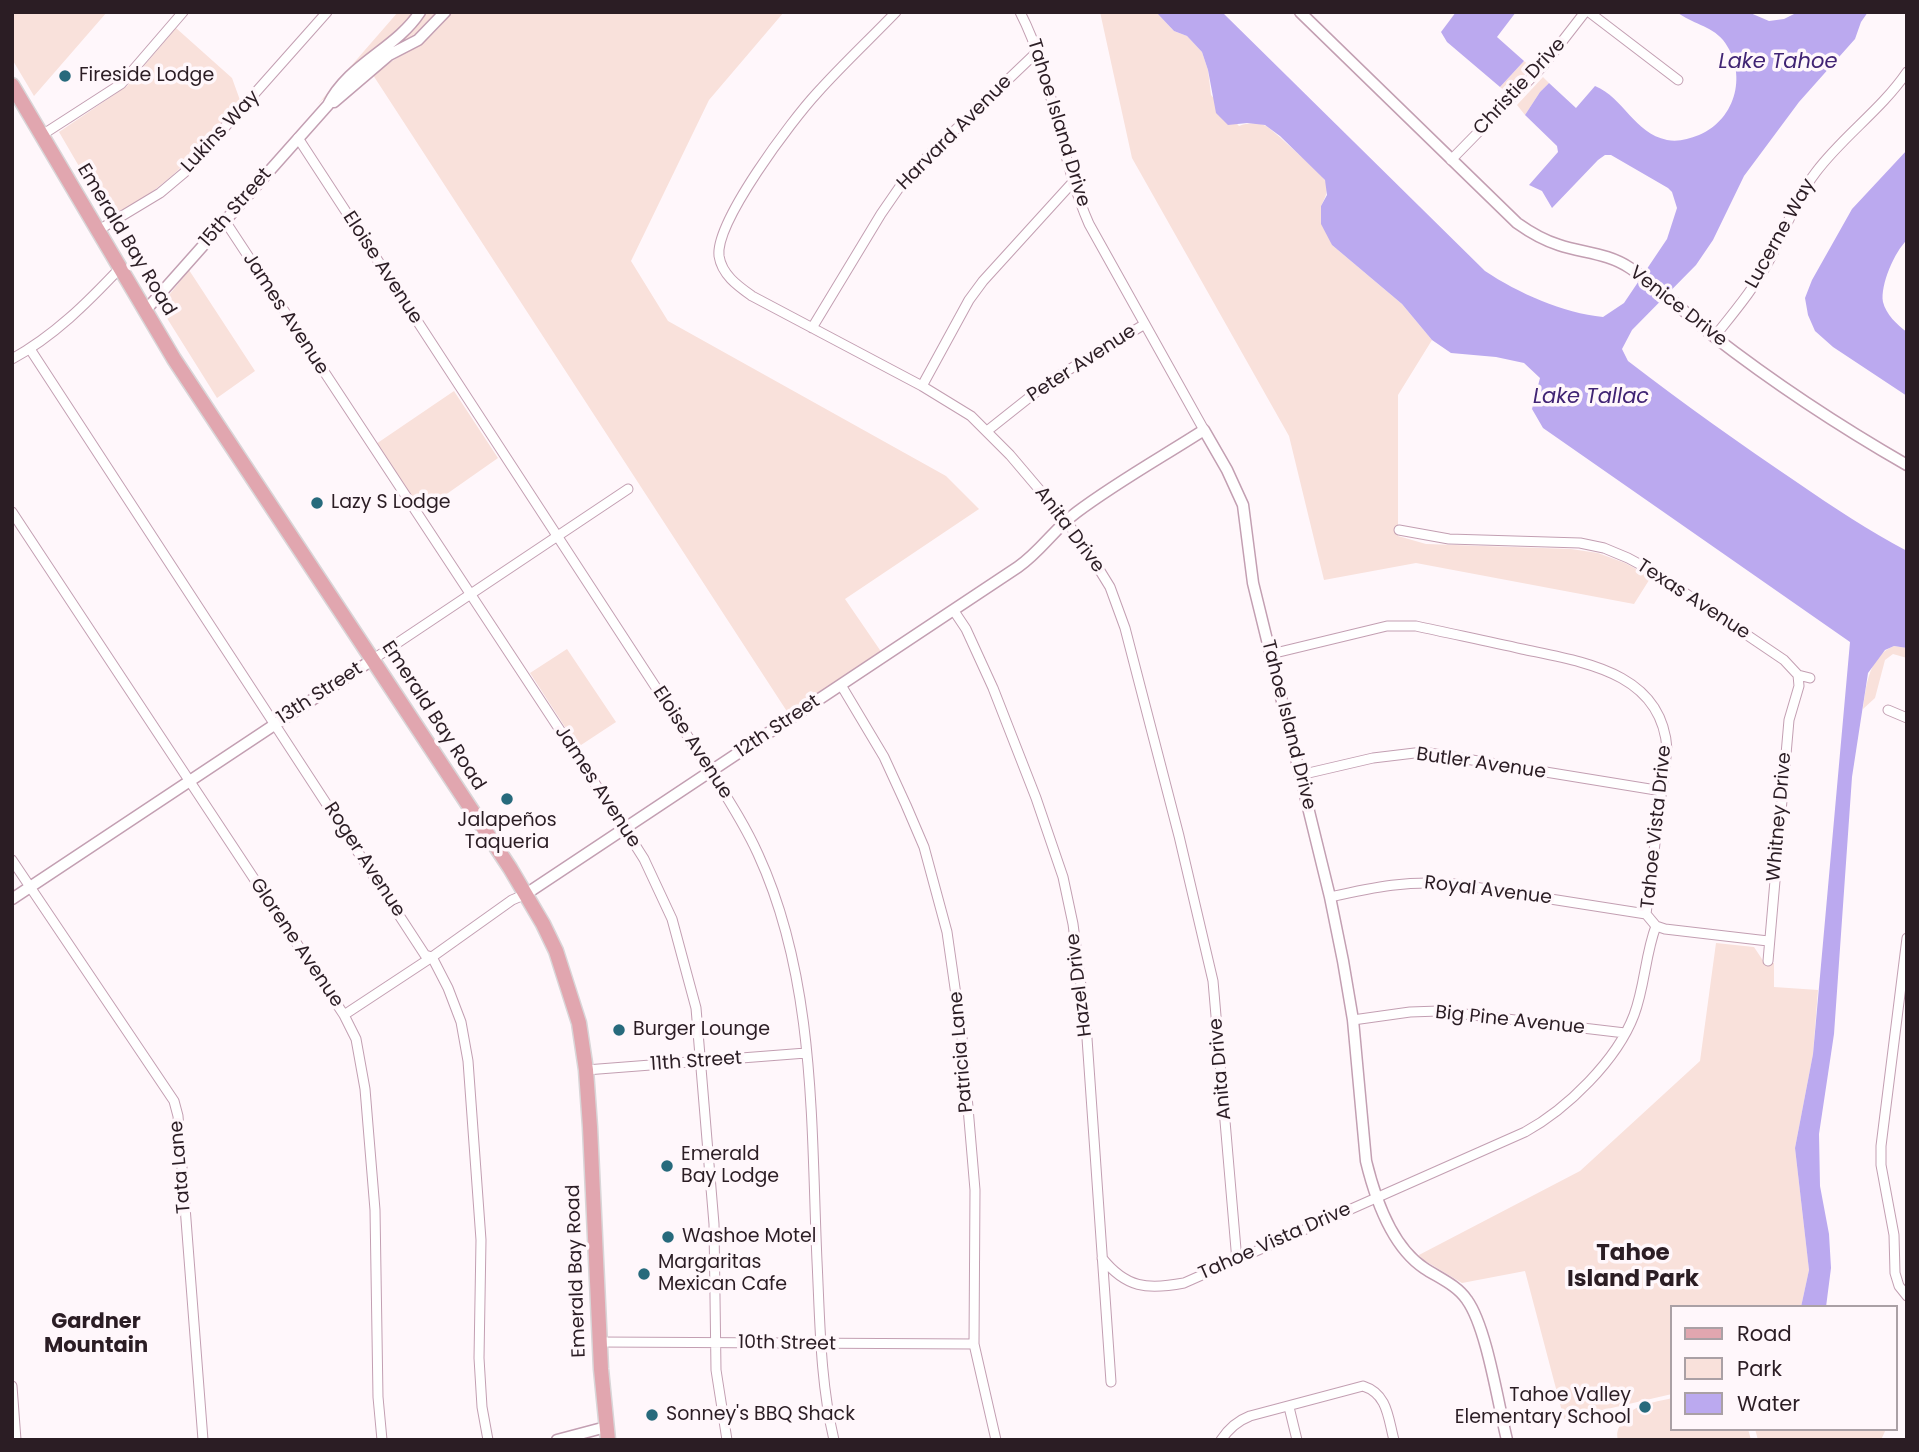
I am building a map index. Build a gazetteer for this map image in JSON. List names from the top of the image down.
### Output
{
  "streets": {
    "main road": ["Emerald Bay Road"],
    "street": [
      "Christie Drive",
      "Tahoe Island Drive",
      "Lukins Way",
      "Harvard Avenue",
      "15th Street",
      "Lucerne Way",
      "Eloise Avenue",
      "Venice Drive",
      "James Avenue",
      "Peter Avenue",
      "Anita Drive",
      "Texas Avenue",
      "13th Street",
      "12th Street",
      "Butler Avenue",
      "Whitney Drive",
      "Tahoe Vista Drive",
      "Roger Avenue",
      "Royal Avenue",
      "Glorene Avenue",
      "Hazel Drive",
      "Big Pine Avenue",
      "Patricia Lane",
      "11th Street",
      "Tata Lane",
      "10th Street"
    ]
  },
  "crossings": [
    ["Christie Drive", "Venice Drive"],
    ["Tahoe Island Drive", "Harvard Avenue"],
    ["Tahoe Island Drive", "Peter Avenue"],
    ["Tahoe Island Drive", "12th Street"],
    ["Tahoe Island Drive", "Butler Avenue"],
    ["Tahoe Island Drive", "Tahoe Vista Drive"],
    ["Tahoe Island Drive", "Royal Avenue"],
    ["Tahoe Island Drive", "Big Pine Avenue"],
    ["Lukins Way", "Emerald Bay Road"],
    ["Harvard Avenue", "Anita Drive"],
    ["15th Street", "Emerald Bay Road"],
    ["15th Street", "Eloise Avenue"],
    ["15th Street", "James Avenue"],
    ["Lucerne Way", "Venice Drive"],
    ["Emerald Bay Road", "13th Street"],
    ["Emerald Bay Road", "12th Street"],
    ["Emerald Bay Road", "11th Street"],
    ["Emerald Bay Road", "10th Street"],
    ["Eloise Avenue", "13th Street"],
    ["Eloise Avenue", "12th Street"],
    ["Eloise Avenue", "11th Street"],
    ["Eloise Avenue", "10th Street"],
    ["James Avenue", "13th Street"],
    ["James Avenue", "12th Street"],
    ["James Avenue", "11th Street"],
    ["James Avenue", "10th Street"],
    ["Peter Avenue", "Anita Drive"],
    ["Anita Drive", "12th Street"],
    ["Anita Drive", "Tahoe Vista Drive"],
    ["Texas Avenue", "Whitney Drive"],
    ["13th Street", "Roger Avenue"],
    ["13th Street", "Glorene Avenue"],
    ["13th Street", "Tata Lane"],
    ["12th Street", "Roger Avenue"],
    ["12th Street", "Glorene Avenue"],
    ["12th Street", "Hazel Drive"],
    ["12th Street", "Patricia Lane"],
    ["Butler Avenue", "Tahoe Vista Drive"],
    ["Tahoe Vista Drive", "Royal Avenue"],
    ["Tahoe Vista Drive", "Hazel Drive"],
    ["Tahoe Vista Drive", "Big Pine Avenue"],
    ["Patricia Lane", "10th Street"]
  ],
  "districts": ["Tahoe Island Park", "Gardner Mountain"],
  "water": ["Lake Tahoe", "Lake Tallac"],
  "places": [
    "Fireside Lodge",
    "Lazy S Lodge",
    "Jalapeños Taqueria",
    "Burger Lounge",
    "Emerald Bay Lodge",
    "Washoe Motel",
    "Margaritas Mexican Cafe",
    "Tahoe Valley Elementary School",
    "Sonney's BBQ Shack"
  ],
  "legend": ["Road", "Park", "Water"]
}
